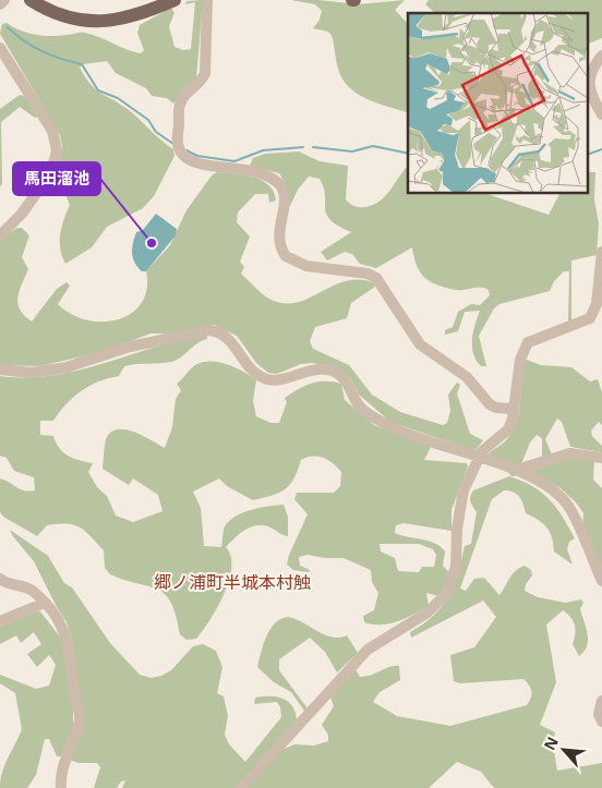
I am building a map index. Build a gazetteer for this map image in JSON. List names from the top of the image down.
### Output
{
  "districts": ["郷ノ浦町半城本村触"],
  "places": ["馬田溜池"],
  "north": "top left"
}
